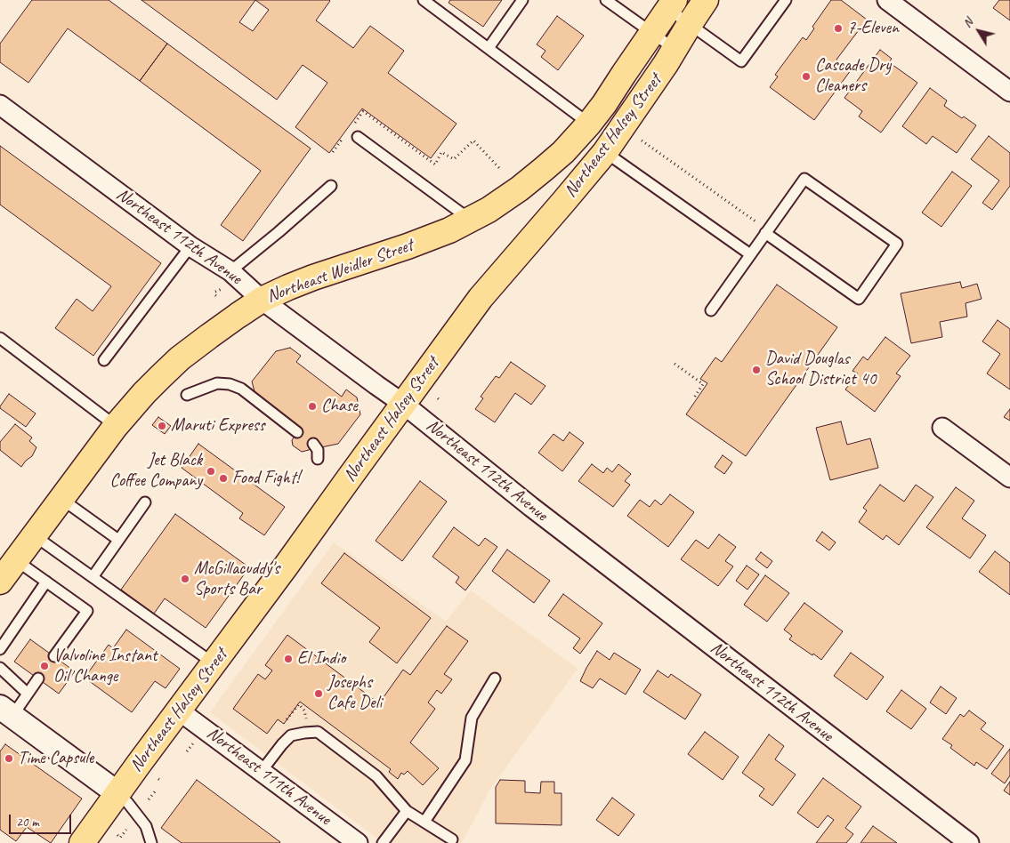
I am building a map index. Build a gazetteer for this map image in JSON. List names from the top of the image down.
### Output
{
  "streets": {
    "main road": ["Northeast Halsey Street", "Northeast Weidler Street"],
    "street": ["Northeast 112th Avenue", "Northeast 111th Avenue"]
  },
  "crossings": [
    ["Northeast Halsey Street", "Northeast 112th Avenue"],
    ["Northeast Halsey Street", "Northeast 111th Avenue"],
    ["Northeast 112th Avenue", "Northeast Weidler Street"]
  ],
  "places": [
    "7-Eleven",
    "Cascade Dry Cleaners",
    "David Douglas School District 40",
    "Chase",
    "Maruti Express",
    "Jet Black Coffee Company",
    "Food Fight!",
    "McGillacuddy's Sports Bar",
    "El Indio",
    "Valvoline Instant Oil Change",
    "Josephs Cafe Deli",
    "Time Capsule"
  ],
  "scale_bar": "20 m",
  "north": "top left"
}
